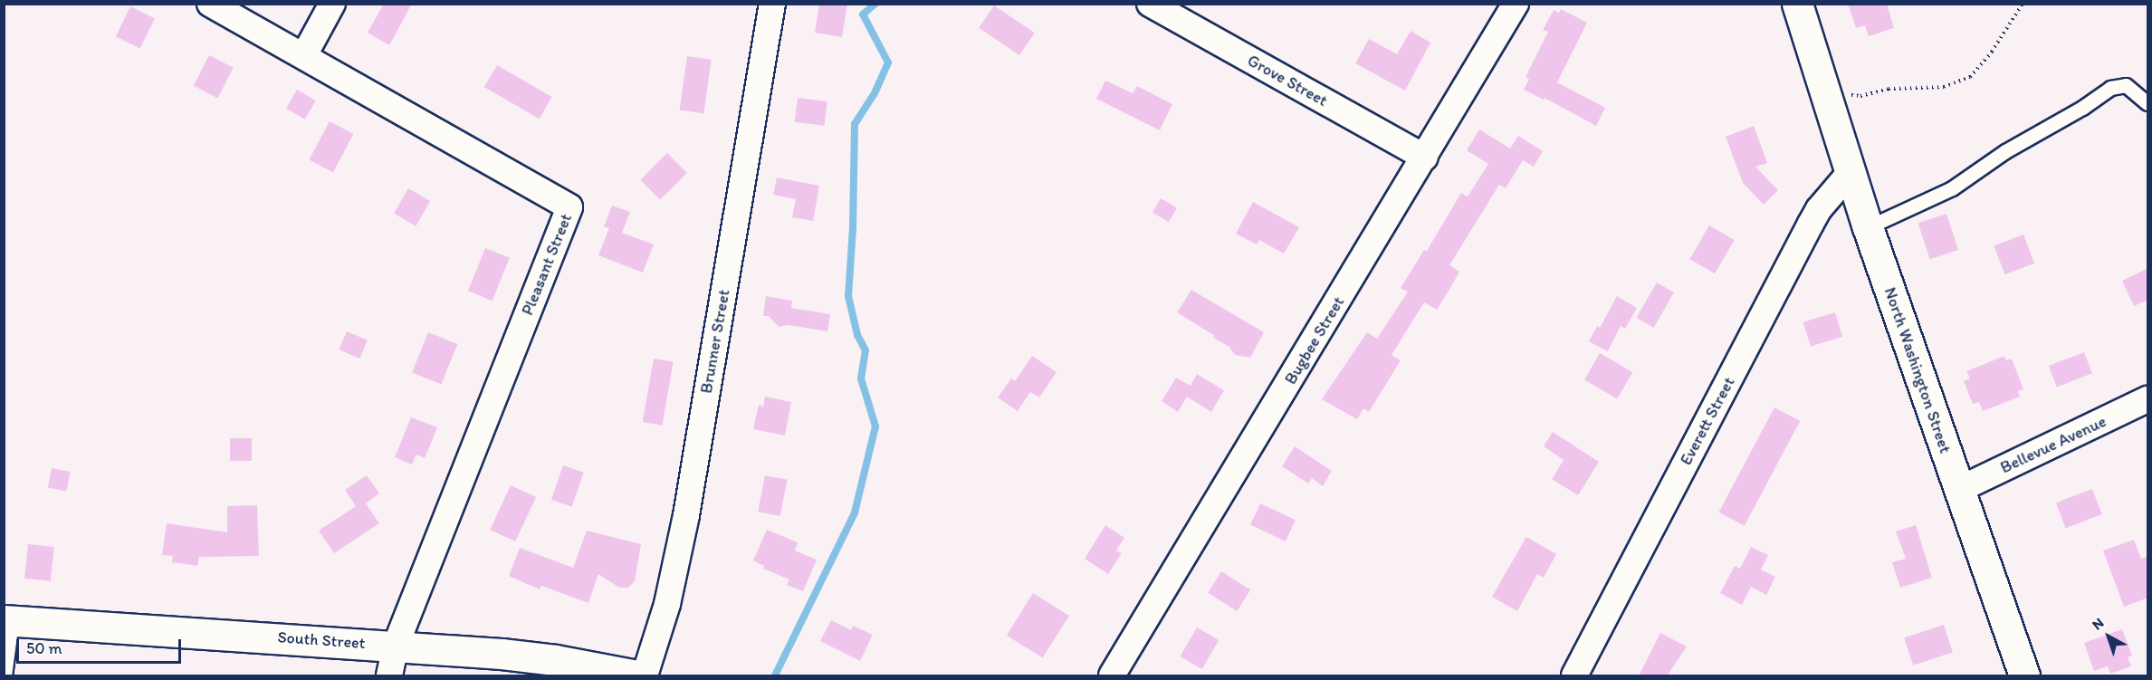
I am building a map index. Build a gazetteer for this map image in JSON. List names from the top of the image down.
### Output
{
  "streets": {
    "main road": ["North Washington Street", "South Street"],
    "street": [
      "Grove Street",
      "Pleasant Street",
      "Bugbee Street",
      "Brunner Street",
      "Everett Street",
      "Bellevue Avenue"
    ]
  },
  "crossings": [
    ["Grove Street", "Bugbee Street"],
    ["Pleasant Street", "South Street"],
    ["North Washington Street", "Everett Street"],
    ["North Washington Street", "Bellevue Avenue"]
  ],
  "scale_bar": "50 m",
  "north": "top left"
}
